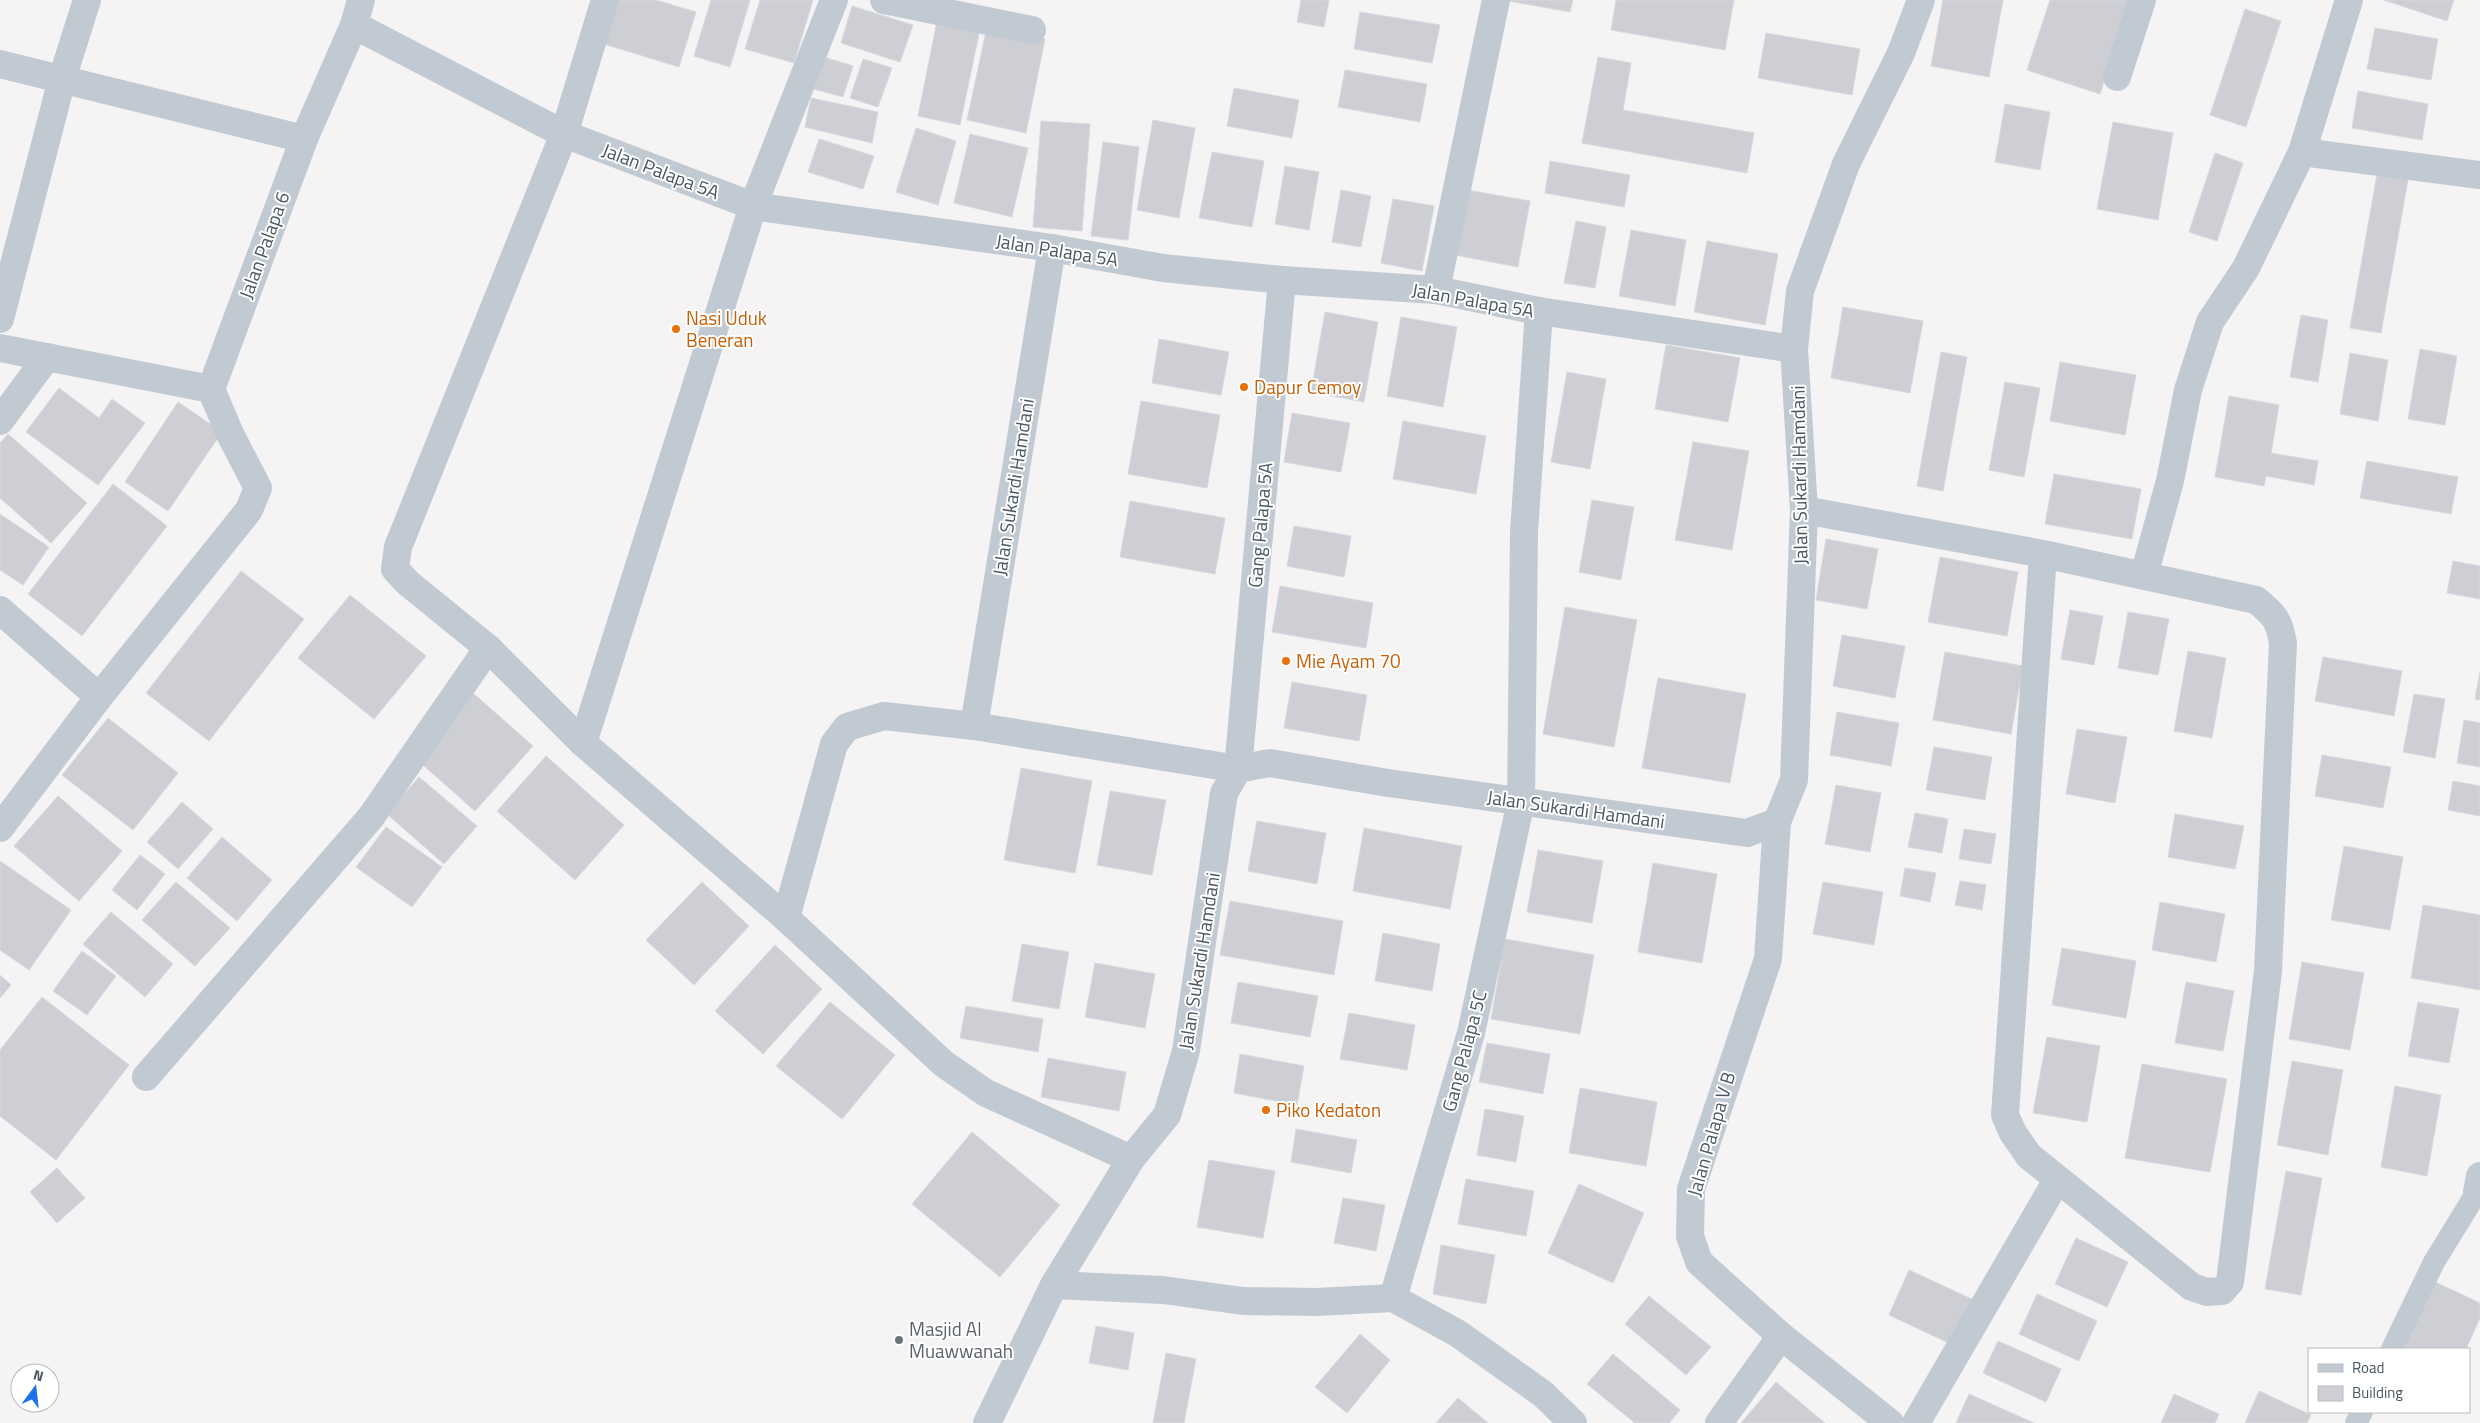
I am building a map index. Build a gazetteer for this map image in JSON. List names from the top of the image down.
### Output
{
  "streets": {
    "street": [
      "Jalan Palapa 5A",
      "Jalan Palapa 6",
      "Jalan Sukardi Hamdani",
      "Gang Palapa 5A",
      "Gang Palapa 5C",
      "Jalan Palapa V B"
    ]
  },
  "crossings": [
    ["Jalan Palapa 5A", "Jalan Palapa 6"],
    ["Jalan Palapa 5A", "Jalan Sukardi Hamdani"],
    ["Jalan Palapa 5A", "Gang Palapa 5A"],
    ["Jalan Palapa 5A", "Gang Palapa 5C"],
    ["Jalan Sukardi Hamdani", "Gang Palapa 5A"],
    ["Jalan Sukardi Hamdani", "Gang Palapa 5C"],
    ["Jalan Sukardi Hamdani", "Jalan Palapa V B"]
  ],
  "places": [
    "Nasi Uduk Beneran",
    "Dapur Cemoy",
    "Mie Ayam 70",
    "Piko Kedaton",
    "Masjid Al Muawwanah"
  ],
  "legend": ["Road", "Building"],
  "north": "top"
}
